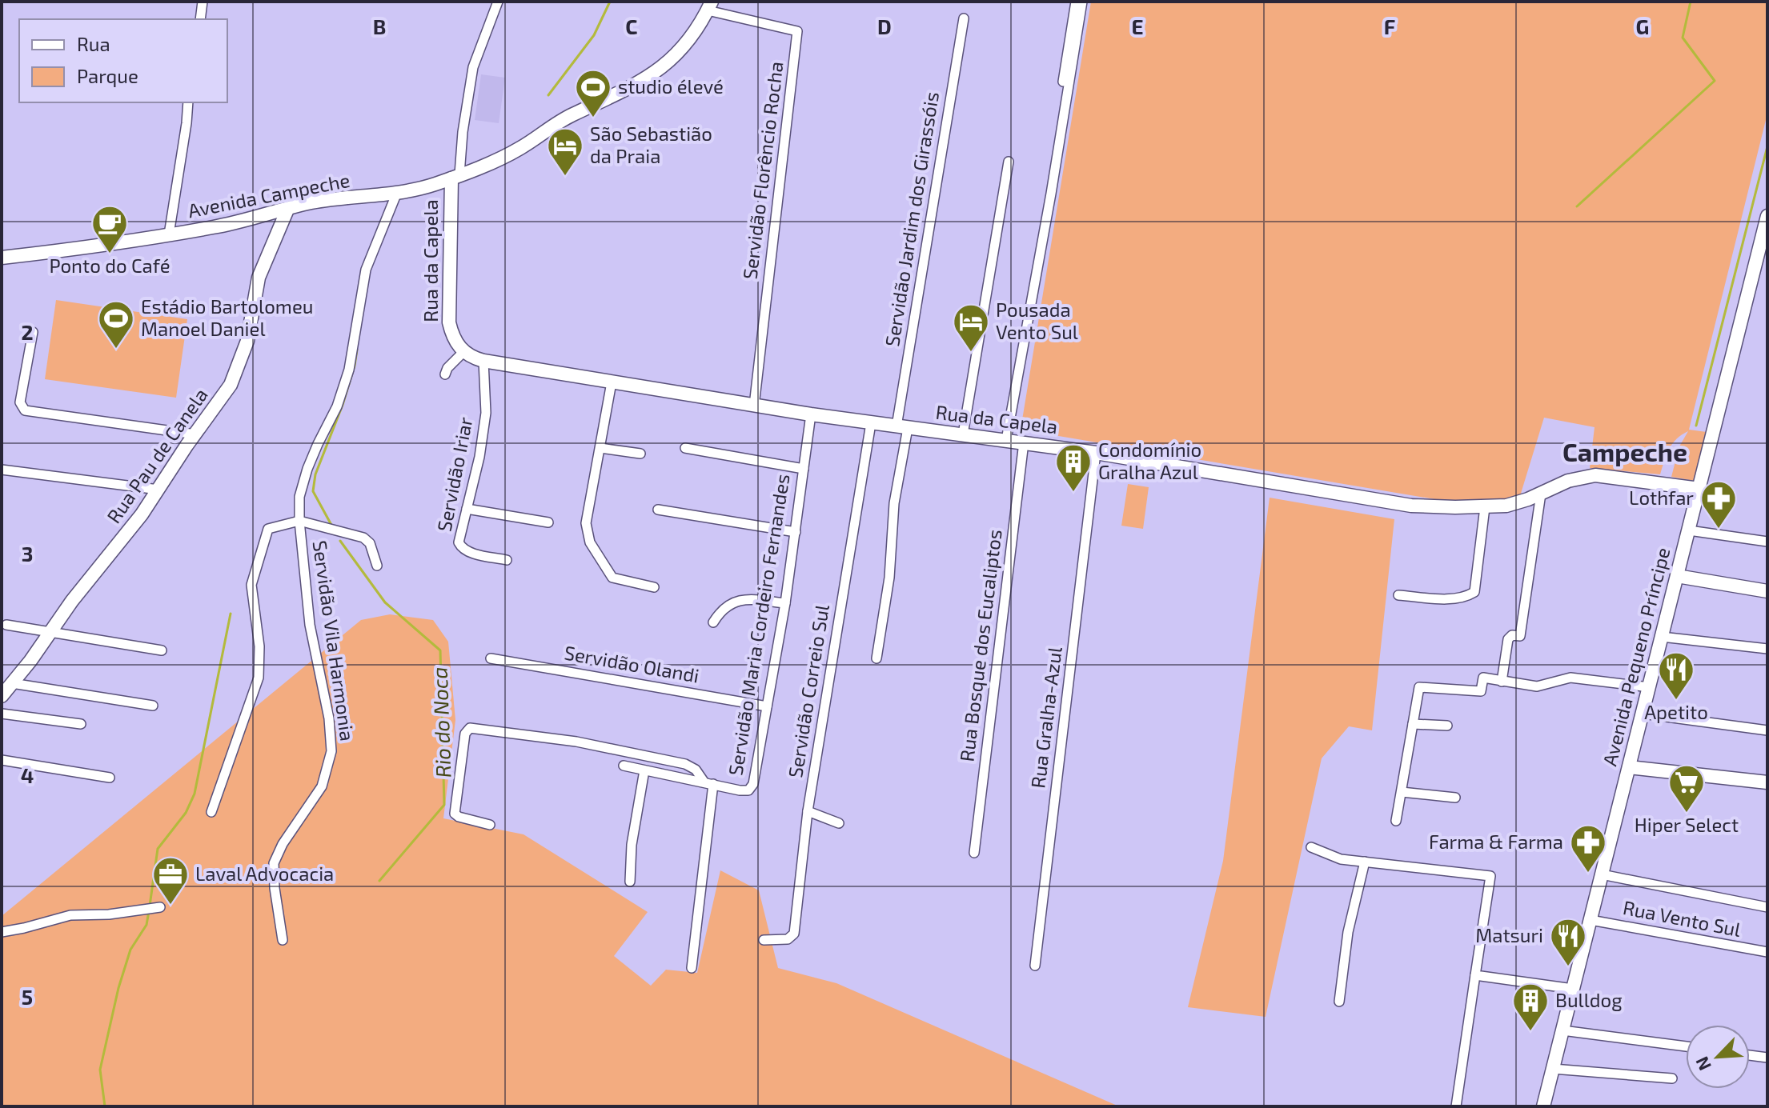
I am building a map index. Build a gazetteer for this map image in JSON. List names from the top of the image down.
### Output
{
  "streets": {
    "main road": [
      "Avenida Campeche",
      "Rua da Capela",
      "Rua Pau de Canela",
      "Avenida Pequeno Príncipe"
    ],
    "street": [
      "Servidão Florêncio Rocha",
      "Servidão Jardim dos Girassóis",
      "Servidão Iriar",
      "Servidão Maria Cordeiro Fernandes",
      "Servidão Vila Harmonia",
      "Rua Bosque dos Eucaliptos",
      "Servidão Olandi",
      "Servidão Correio Sul",
      "Rua Gralha-Azul",
      "Rua Vento Sul"
    ]
  },
  "crossings": [
    ["Servidão Florêncio Rocha", "Avenida Campeche"],
    ["Servidão Florêncio Rocha", "Rua da Capela"],
    ["Avenida Campeche", "Rua da Capela"],
    ["Avenida Campeche", "Rua Pau de Canela"],
    ["Avenida Campeche", "Servidão Vila Harmonia"],
    ["Servidão Jardim dos Girassóis", "Rua da Capela"],
    ["Rua da Capela", "Servidão Iriar"],
    ["Rua da Capela", "Servidão Maria Cordeiro Fernandes"],
    ["Rua da Capela", "Rua Bosque dos Eucaliptos"],
    ["Rua da Capela", "Avenida Pequeno Príncipe"],
    ["Rua da Capela", "Servidão Correio Sul"],
    ["Rua da Capela", "Rua Gralha-Azul"],
    ["Servidão Maria Cordeiro Fernandes", "Servidão Olandi"],
    ["Avenida Pequeno Príncipe", "Rua Vento Sul"]
  ],
  "districts": ["Campeche"],
  "water": ["Rio do Noca"],
  "places": {
    "sports": ["studio élevé", "Estádio Bartolomeu Manoel Daniel"],
    "hotel": ["São Sebastião da Praia", "Pousada Vento Sul"],
    "cafe": ["Ponto do Café"],
    "building": ["Condomínio Gralha Azul", "Bulldog"],
    "pharmacy": ["Lothfar", "Farma & Farma"],
    "restaurant": ["Apetito", "Matsuri"],
    "supermarket": ["Hiper Select"],
    "office": ["Laval Advocacia"]
  },
  "legend": ["Rua", "Parque"],
  "north": "bottom left",
  "grid": {
    "columns": [
      "B",
      "C",
      "D",
      "E",
      "F",
      "G"
    ],
    "rows": [
      "2",
      "3",
      "4",
      "5"
    ]
  }
}
